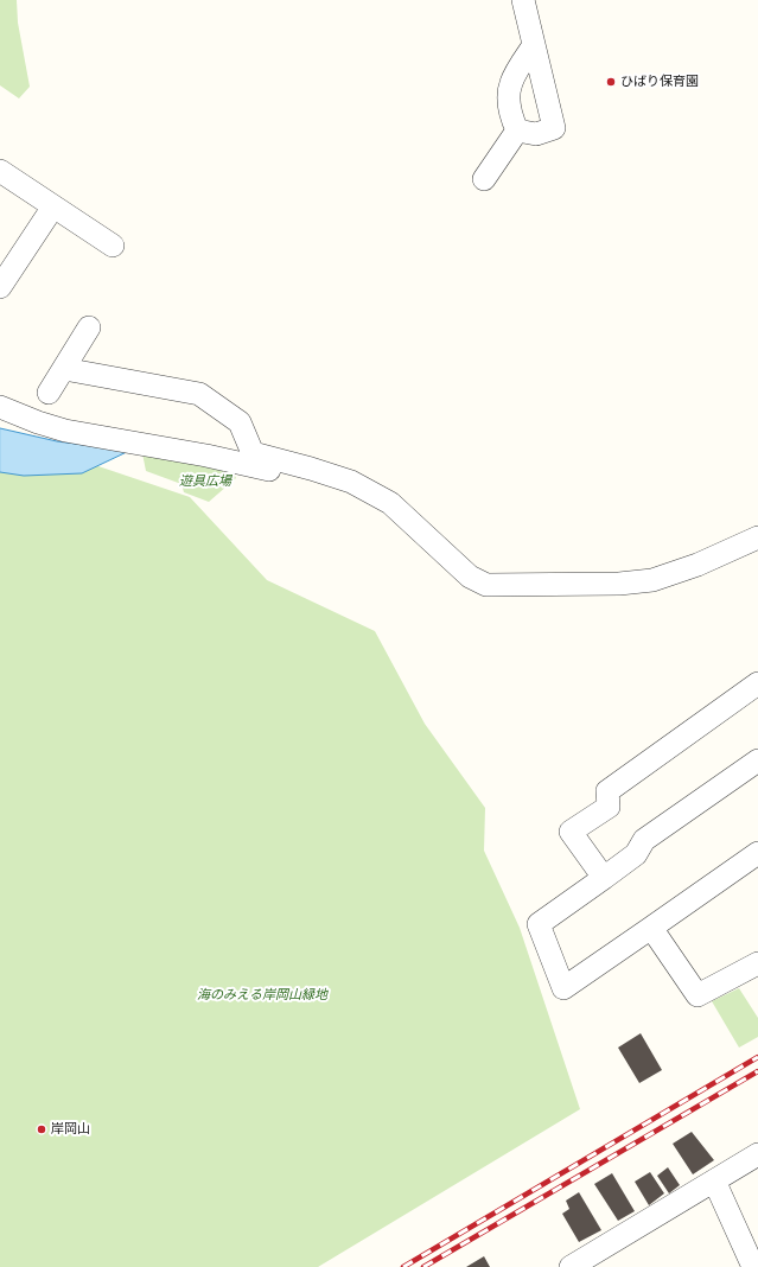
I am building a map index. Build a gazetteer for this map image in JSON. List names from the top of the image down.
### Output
{
  "parks": ["遊具広場", "海のみえる岸岡山緑地"],
  "places": ["ひばり保育園", "岸岡山"]
}
